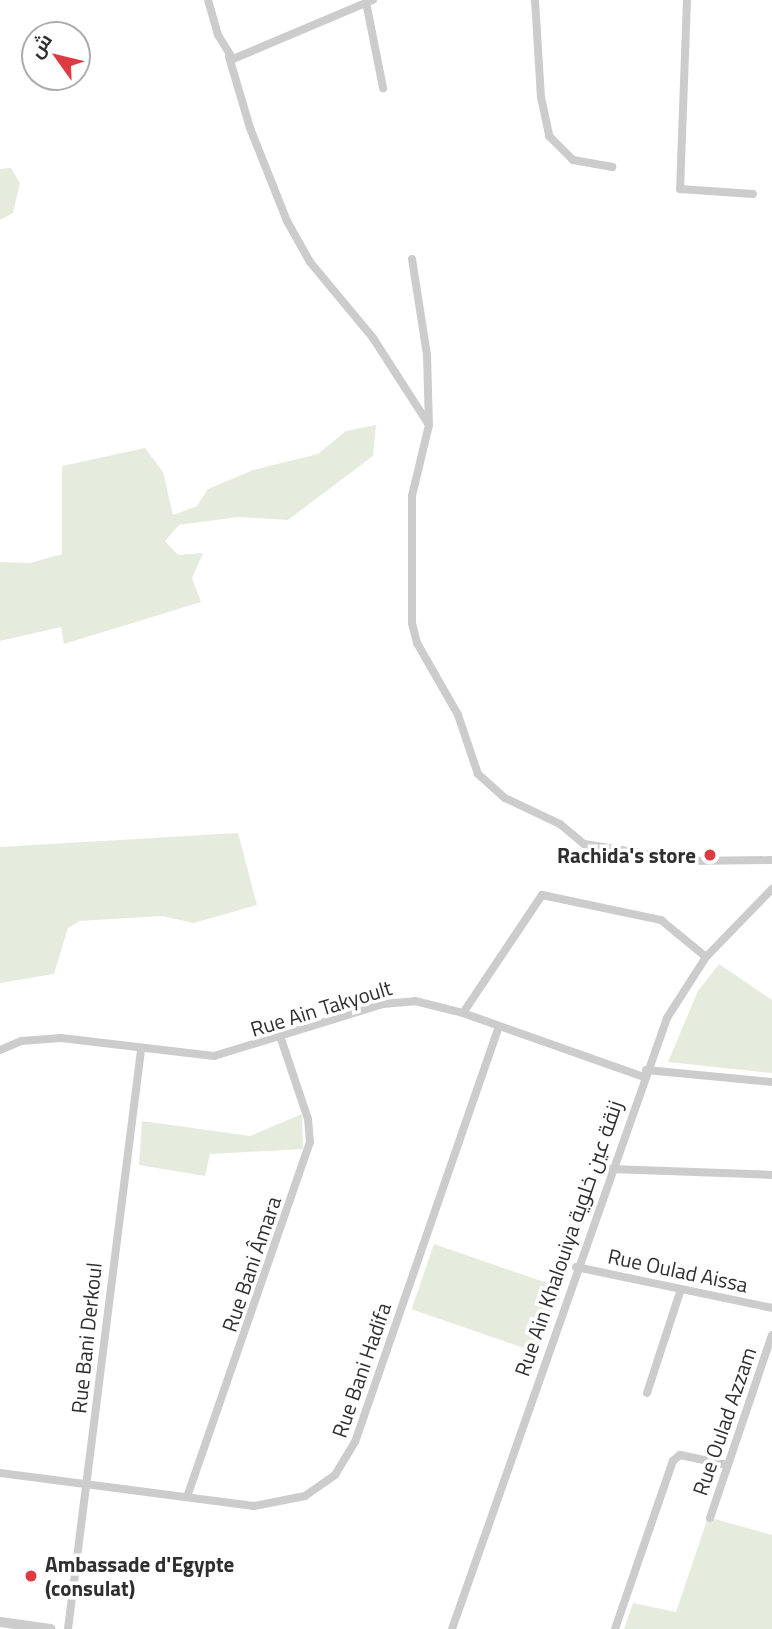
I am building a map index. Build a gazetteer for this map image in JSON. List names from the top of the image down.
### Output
{
  "streets": {
    "street": [
      "Rue Ain Takyoult",
      "Rue Ain Khalouiya زنقة عين خلوية",
      "Rue Bani Âmara",
      "Rue Oulad Aissa",
      "Rue Bani Derkoul",
      "Rue Bani Hadifa",
      "Rue Oulad Azzam"
    ]
  },
  "crossings": [
    ["Rue Ain Takyoult", "Rue Ain Khalouiya زنقة عين خلوية"],
    ["Rue Ain Takyoult", "Rue Bani Âmara"],
    ["Rue Ain Takyoult", "Rue Bani Derkoul"],
    ["Rue Ain Takyoult", "Rue Bani Hadifa"],
    ["Rue Ain Khalouiya زنقة عين خلوية", "Rue Oulad Aissa"],
    ["Rue Bani Âmara", "Rue Bani Hadifa"],
    ["Rue Bani Derkoul", "Rue Bani Hadifa"]
  ],
  "places": ["Rachida's store", "Ambassade d'Egypte (consulat)"],
  "north": "top left"
}
